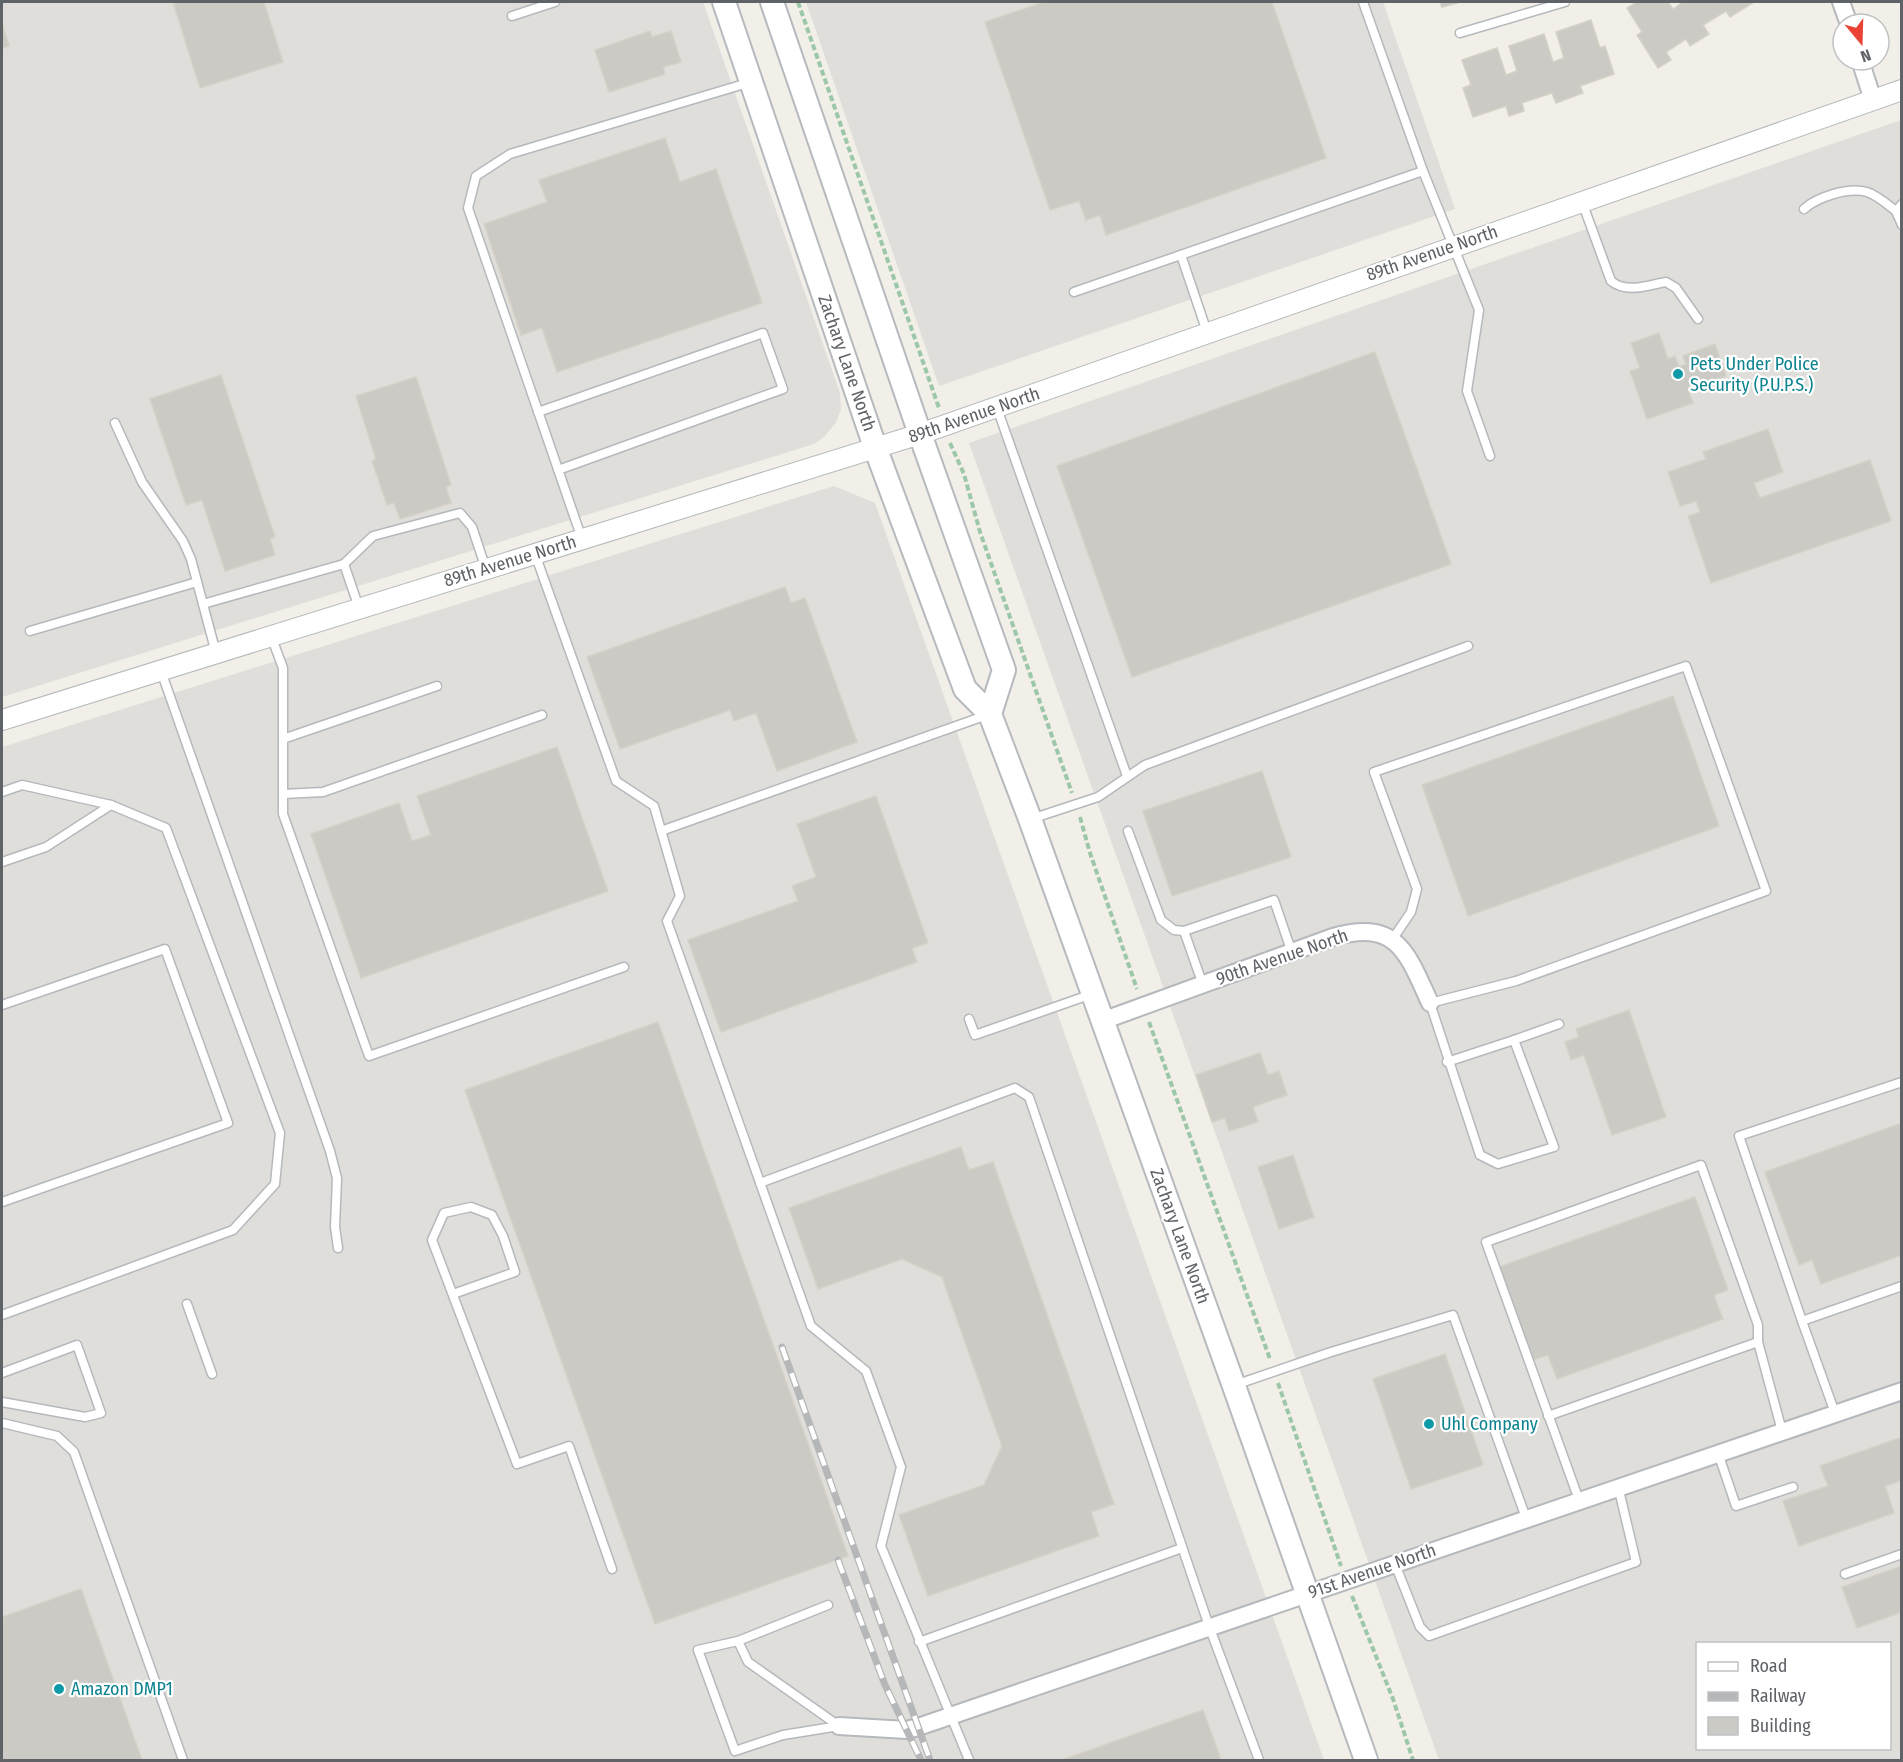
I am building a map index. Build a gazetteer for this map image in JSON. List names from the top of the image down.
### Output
{
  "streets": {
    "main road": ["Zachary Lane North"],
    "street": ["89th Avenue North", "90th Avenue North", "91st Avenue North"]
  },
  "crossings": [
    ["89th Avenue North", "Zachary Lane North"],
    ["Zachary Lane North", "90th Avenue North"],
    ["Zachary Lane North", "91st Avenue North"]
  ],
  "places": ["Pets Under Police Security (P.U.P.S.)", "Uhl Company", "Amazon DMP1"],
  "legend": ["Road", "Railway", "Building"],
  "north": "bottom"
}
